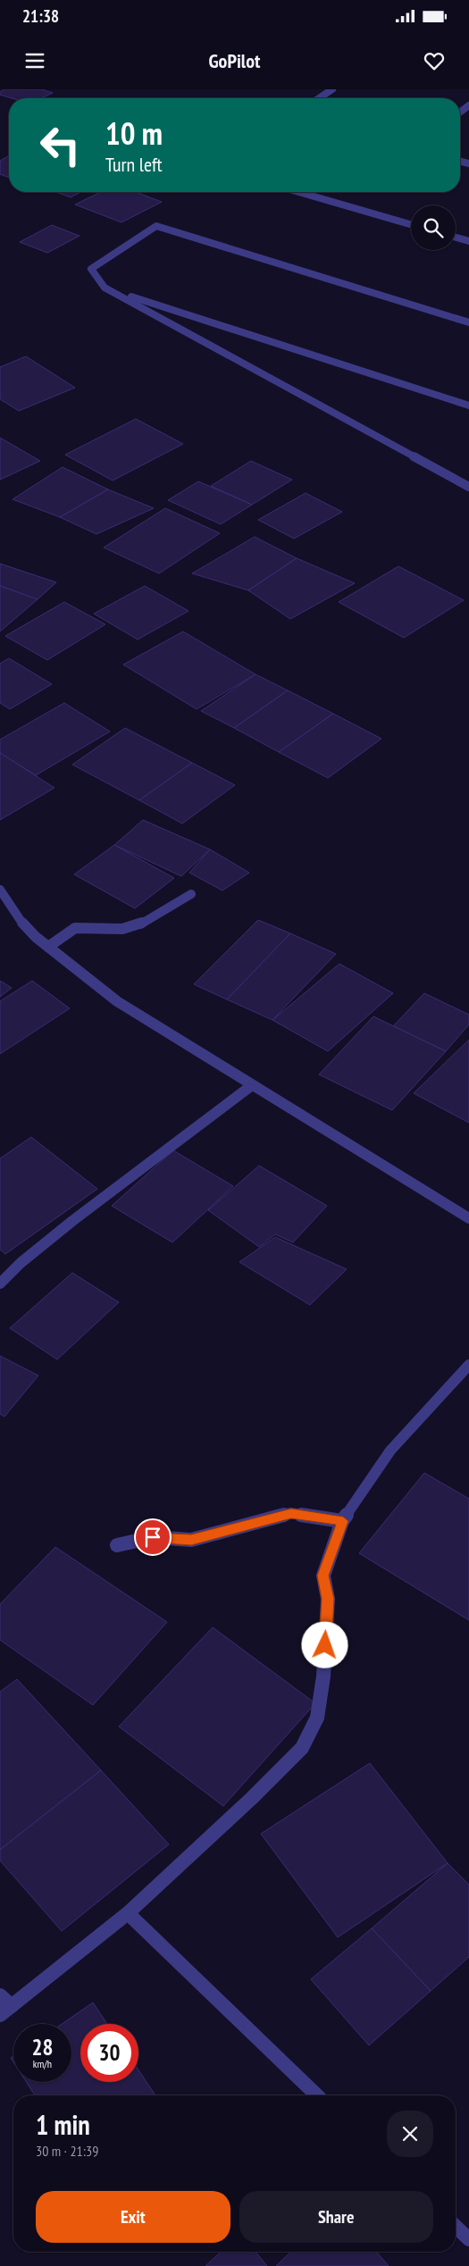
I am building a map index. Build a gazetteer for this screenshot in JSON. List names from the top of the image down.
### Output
{
  "page": {
    "status": "21:38",
    "header": "GoPilot",
    "turn": ["10 m", "Turn left"],
    "speed": "28 km/h",
    "limit": "30",
    "heading": ["1 min", "30 m · 21:39"],
    "buttons": ["Exit", "Share"]
  }
}
